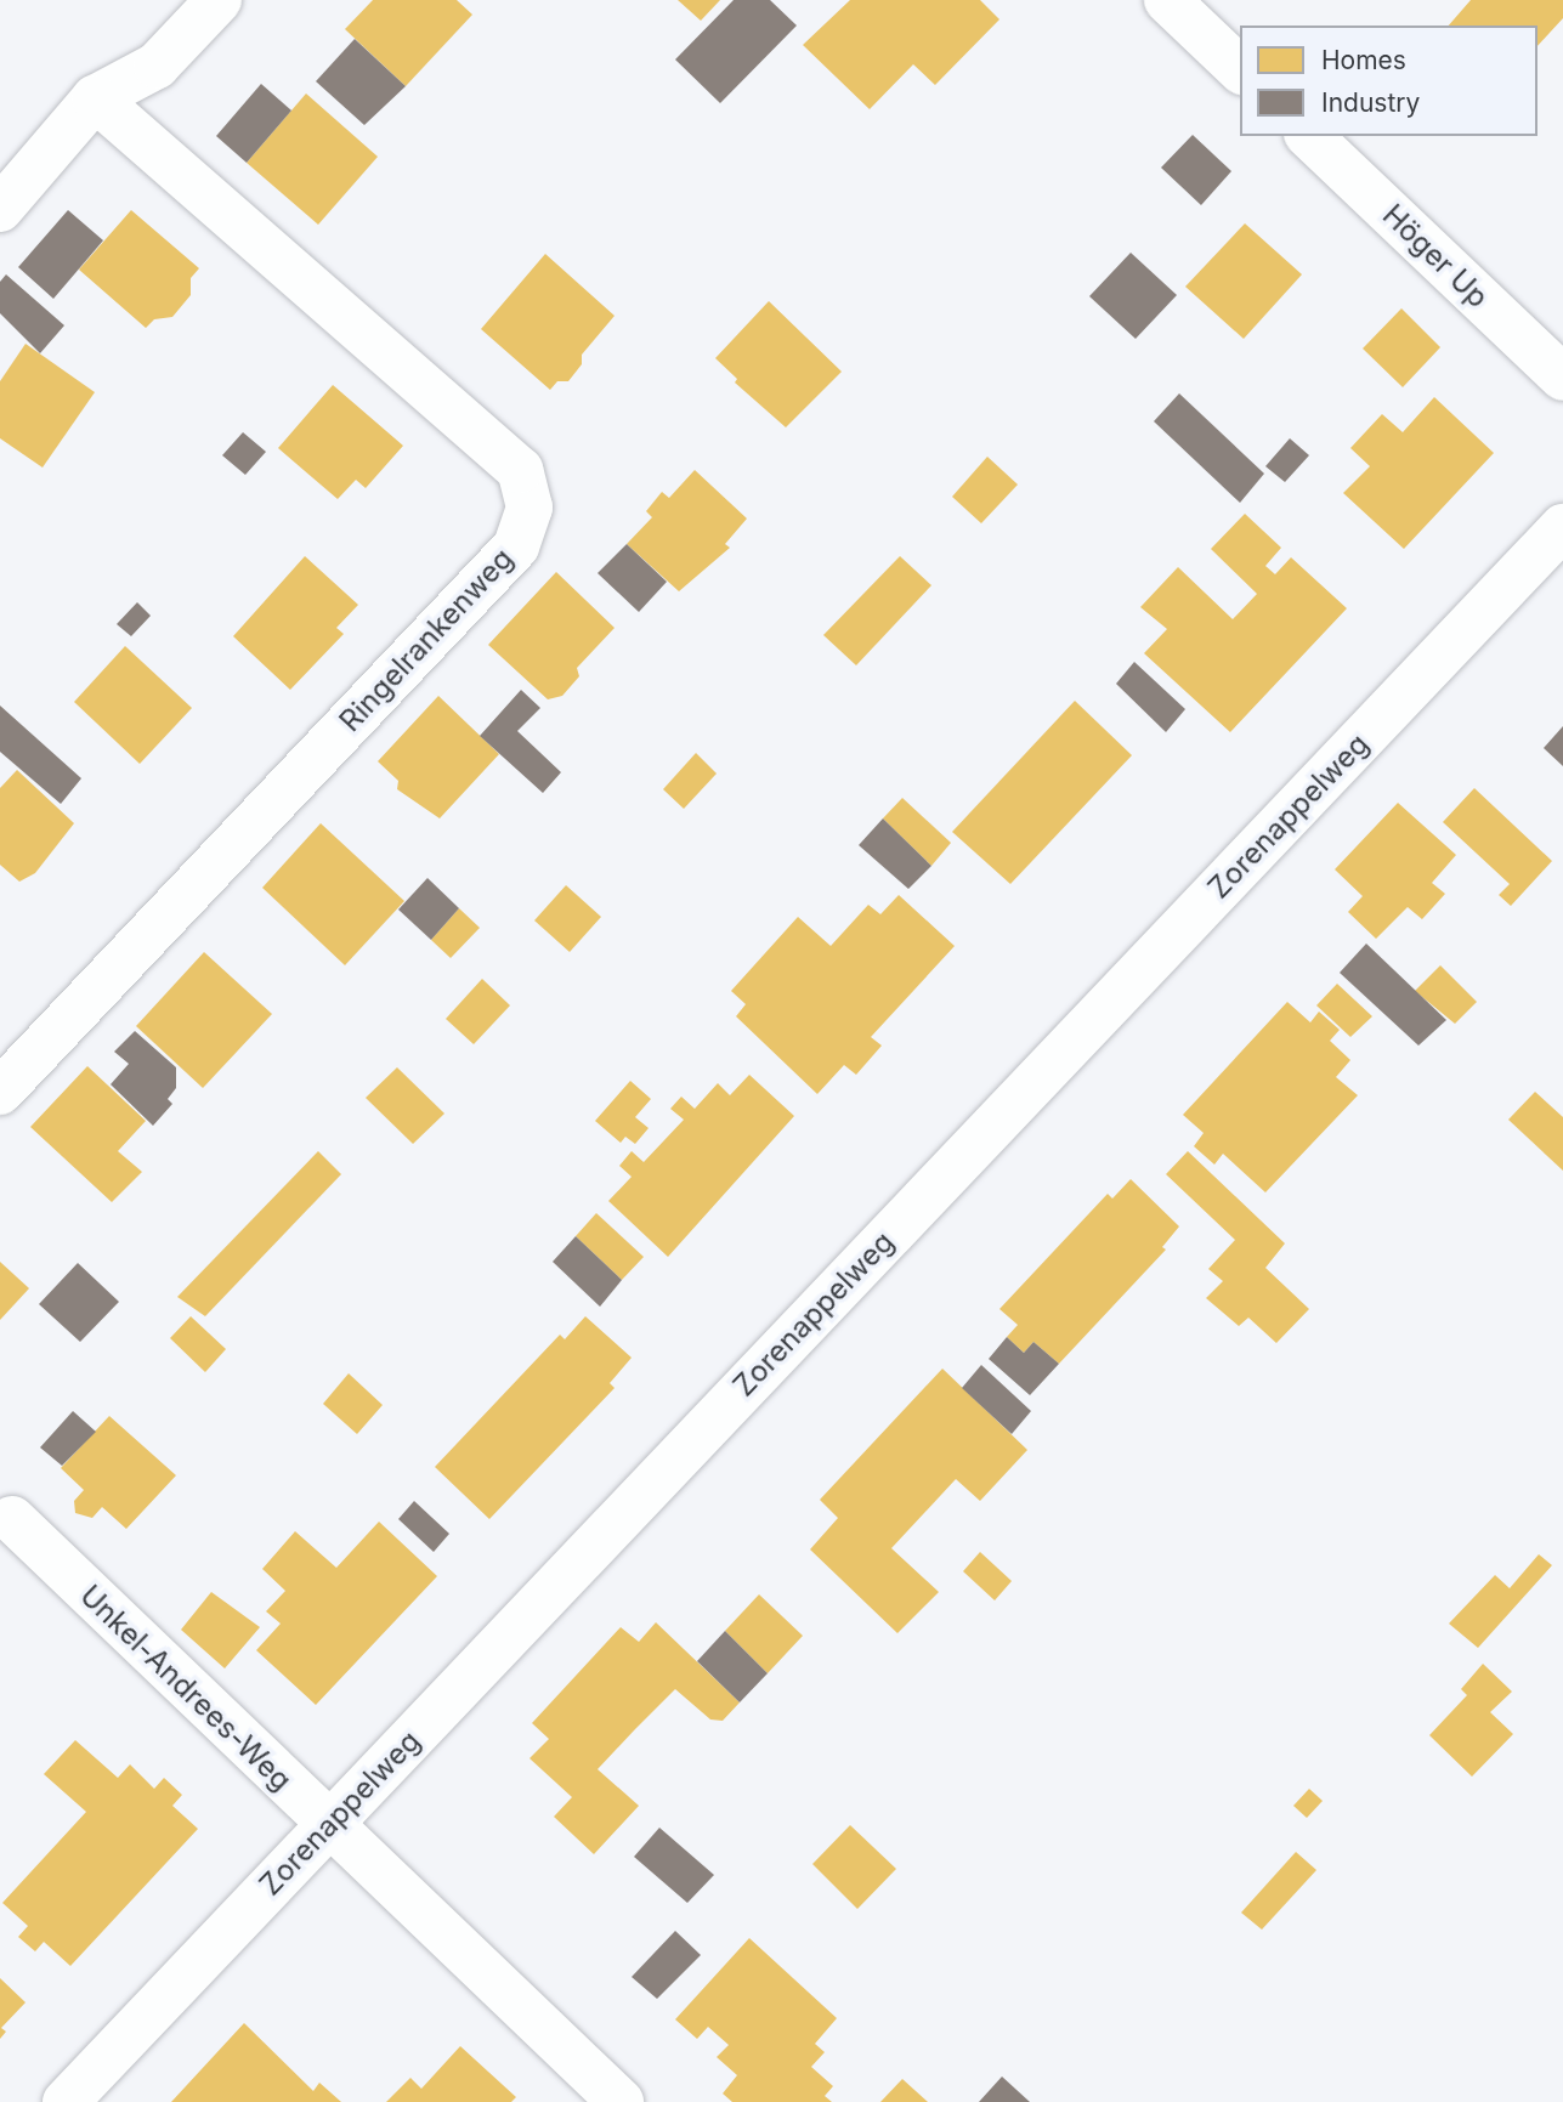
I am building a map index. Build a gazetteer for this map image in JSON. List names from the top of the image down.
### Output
{
  "streets": {
    "street": [
      "Höger Up",
      "Ringelrankenweg",
      "Zorenappelweg",
      "Unkel-Andrees-Weg"
    ]
  },
  "crossings": [
    ["Zorenappelweg", "Unkel-Andrees-Weg"]
  ],
  "legend": ["Homes", "Industry"]
}
